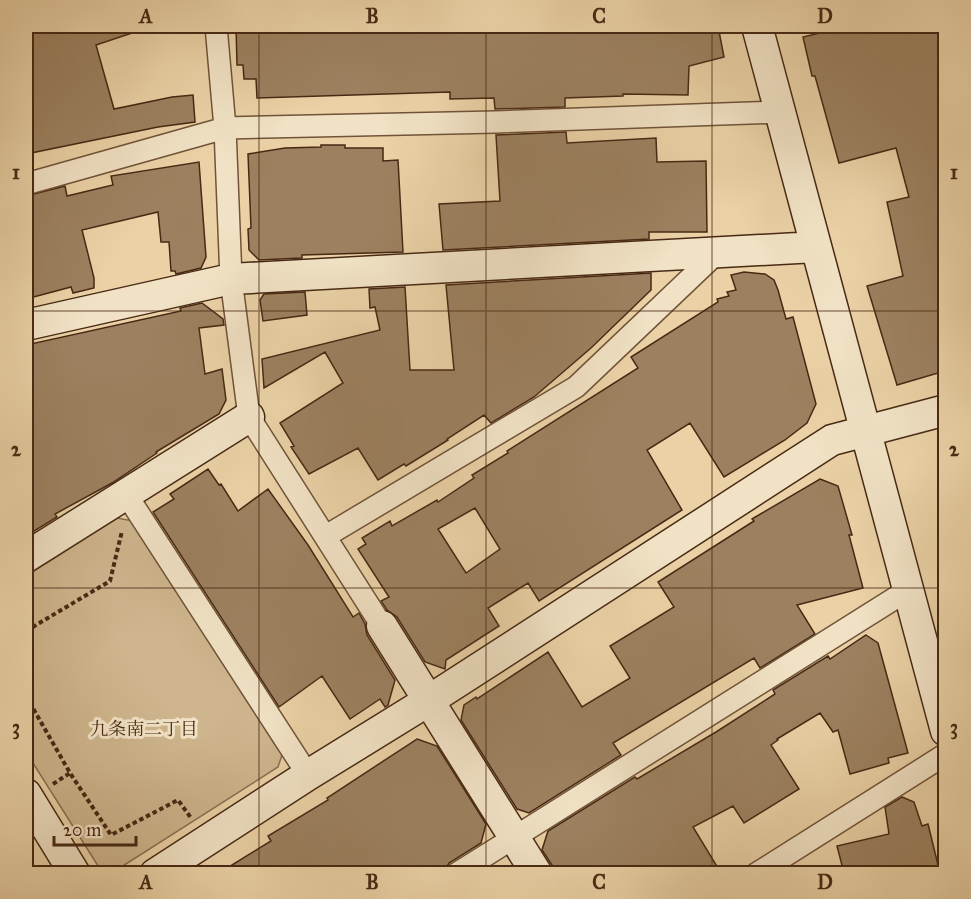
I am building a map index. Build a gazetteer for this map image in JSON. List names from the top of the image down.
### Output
{
  "districts": ["九条南二丁目"],
  "scale_bar": "20 m",
  "grid": {
    "columns": [
      "A",
      "B",
      "C",
      "D"
    ],
    "rows": ["1", "2", "3"]
  }
}
